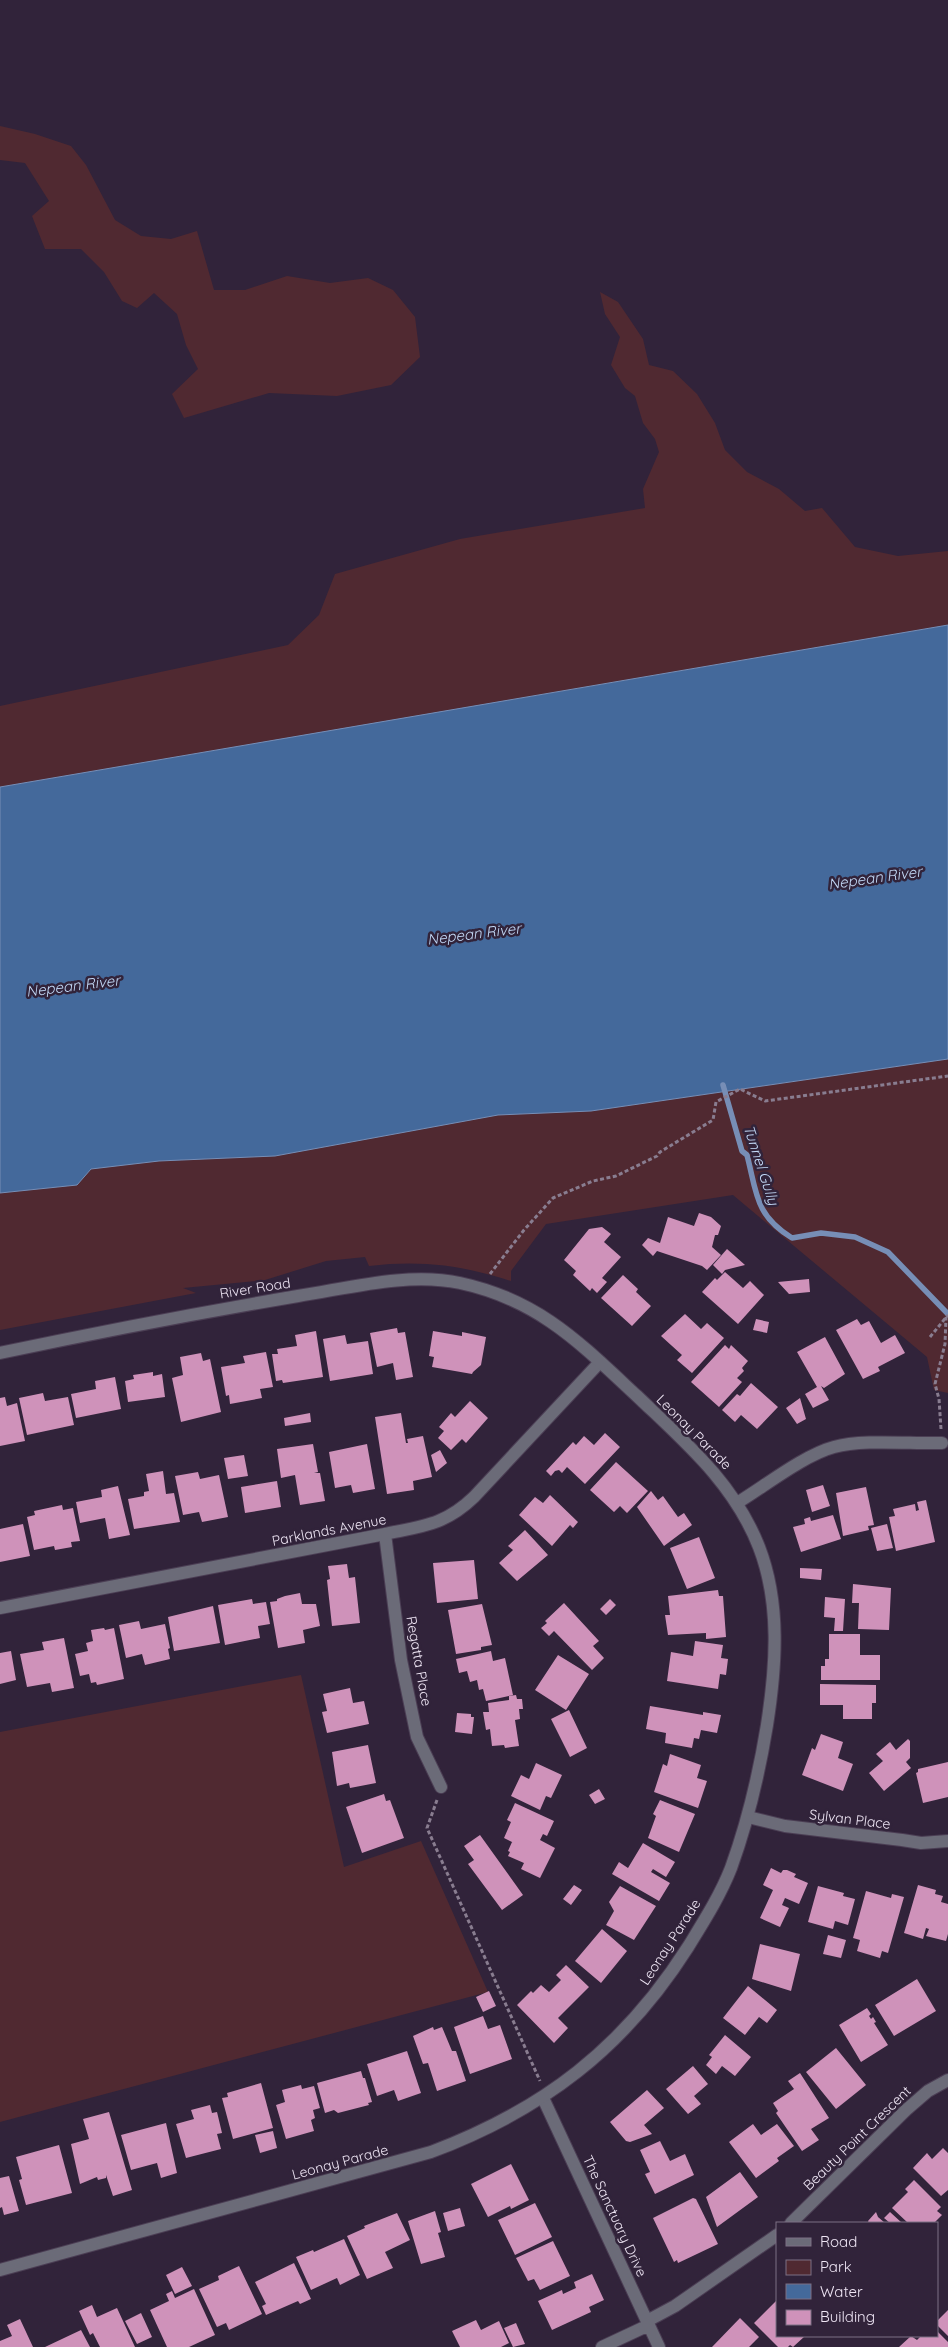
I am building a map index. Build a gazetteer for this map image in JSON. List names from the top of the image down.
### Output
{
  "streets": {
    "street": [
      "River Road",
      "Leonay Parade",
      "Parklands Avenue",
      "Regatta Place",
      "Sylvan Place",
      "Beauty Point Crescent",
      "The Sanctuary Drive"
    ]
  },
  "crossings": [
    ["River Road", "Leonay Parade"],
    ["Leonay Parade", "Parklands Avenue"],
    ["Leonay Parade", "Sylvan Place"],
    ["Leonay Parade", "The Sanctuary Drive"],
    ["Parklands Avenue", "Regatta Place"]
  ],
  "water": ["Nepean River", "Tunnel Gully"],
  "legend": [
    "Road",
    "Park",
    "Water",
    "Building"
  ]
}
